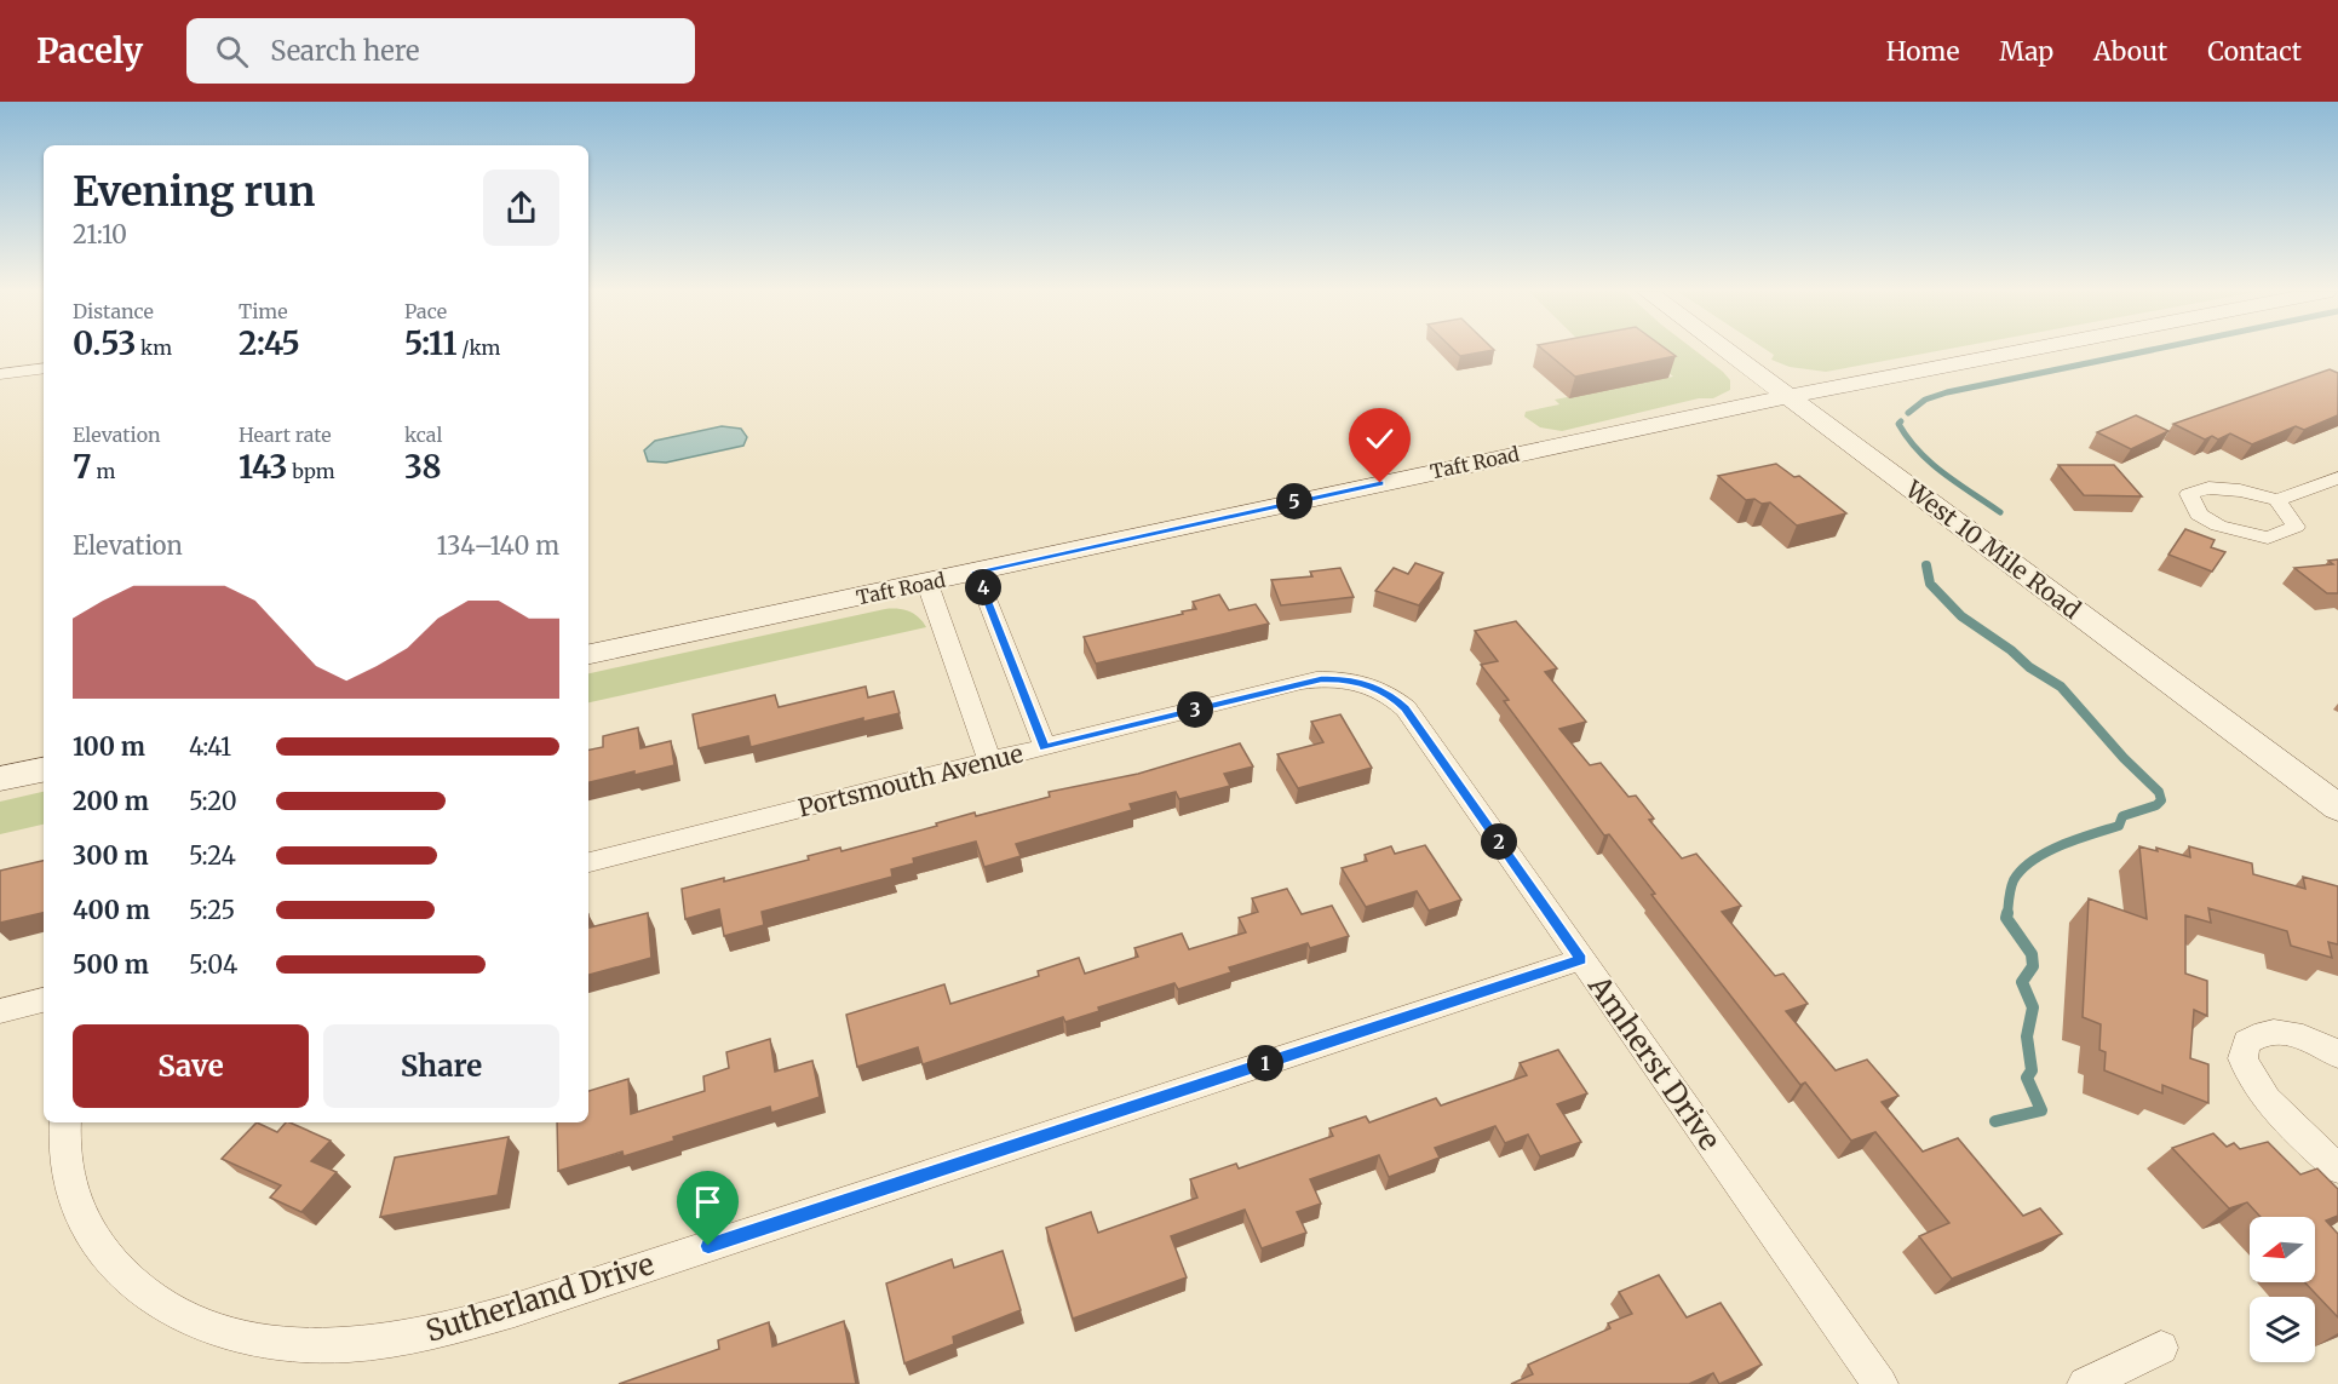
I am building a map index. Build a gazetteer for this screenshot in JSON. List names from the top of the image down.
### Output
{
  "streets": {
    "street": [
      "Taft Road",
      "West 10 Mile Road",
      "Portsmouth Avenue",
      "Amherst Drive",
      "Sutherland Drive"
    ]
  },
  "crossings": [
    ["Taft Road", "West 10 Mile Road"],
    ["Portsmouth Avenue", "Amherst Drive"],
    ["Amherst Drive", "Sutherland Drive"]
  ],
  "north": "left",
  "page": {
    "header": "Pacely",
    "search": "Search here",
    "nav": [
      "Home",
      "Map",
      "About",
      "Contact"
    ],
    "heading": ["Evening run", "21:10"],
    "stats": [
      ["Distance", "0.53 km"],
      ["Time", "2:45"],
      ["Pace", "5:11 /km"],
      ["Elevation", "7 m"],
      ["Heart rate", "143 bpm"],
      ["kcal", "38"]
    ],
    "pins": [
      "5",
      "4",
      "3",
      "2",
      "1"
    ],
    "chart": ["Elevation", "134–140 m"],
    "list": [
      {
        "name": "100 m",
        "note": "4:41"
      },
      {
        "name": "200 m",
        "note": "5:20"
      },
      {
        "name": "300 m",
        "note": "5:24"
      },
      {
        "name": "400 m",
        "note": "5:25"
      },
      {
        "name": "500 m",
        "note": "5:04"
      }
    ],
    "buttons": ["Save", "Share"]
  }
}
